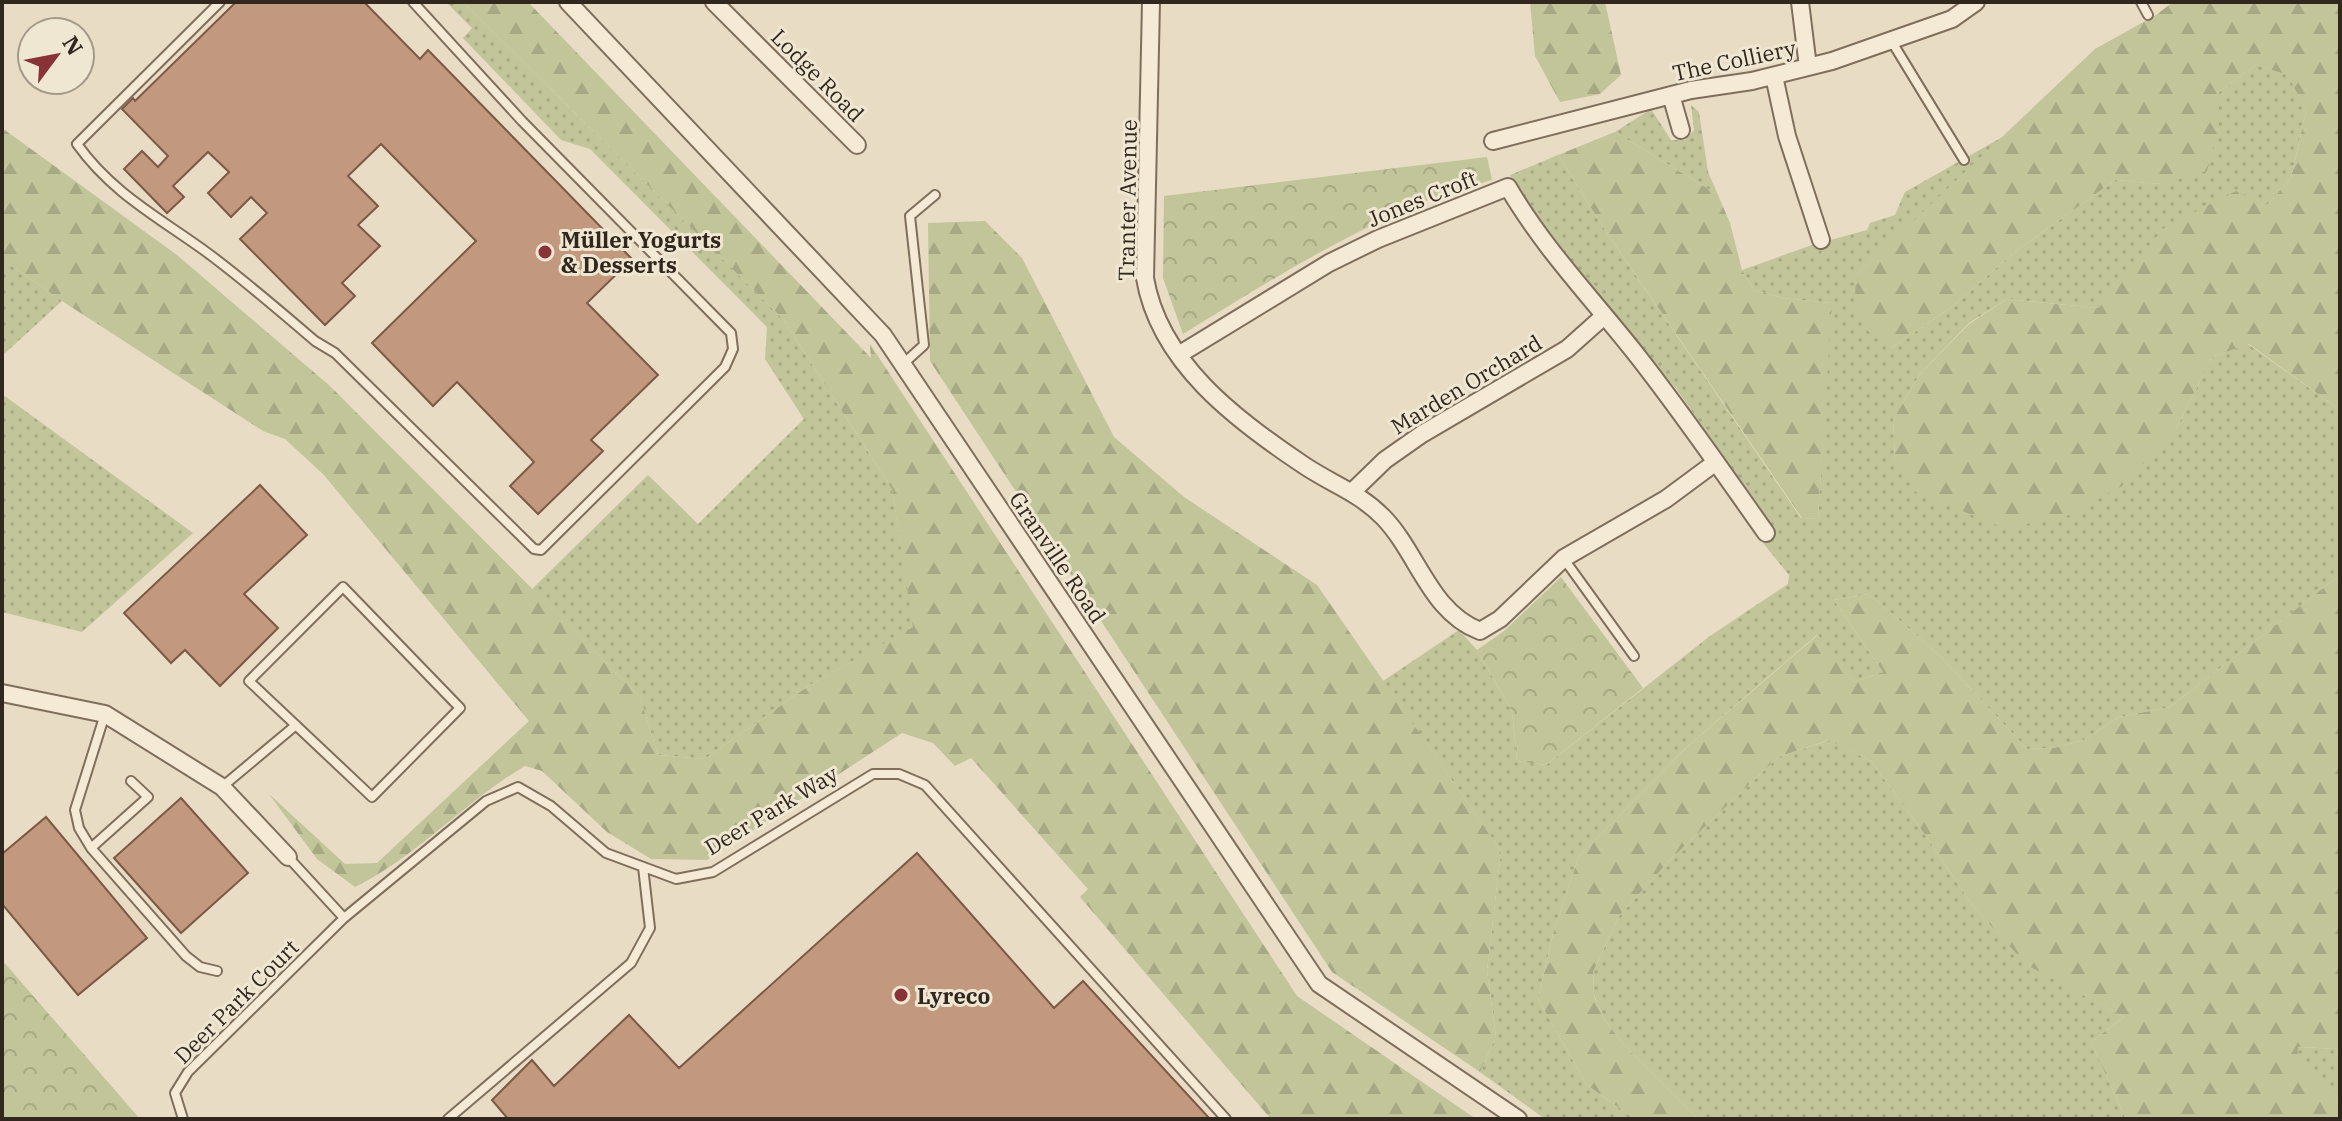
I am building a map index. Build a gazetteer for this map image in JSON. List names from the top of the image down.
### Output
{
  "streets": {
    "street": [
      "The Colliery",
      "Lodge Road",
      "Jones Croft",
      "Tranter Avenue",
      "Marden Orchard",
      "Granville Road"
    ],
    "lane": ["Deer Park Way", "Deer Park Court"]
  },
  "crossings": [
    ["Jones Croft", "Tranter Avenue"],
    ["Jones Croft", "Marden Orchard"],
    ["Tranter Avenue", "Marden Orchard"],
    ["Deer Park Way", "Deer Park Court"]
  ],
  "places": ["Müller Yogurts & Desserts", "Lyreco"],
  "north": "top right"
}
